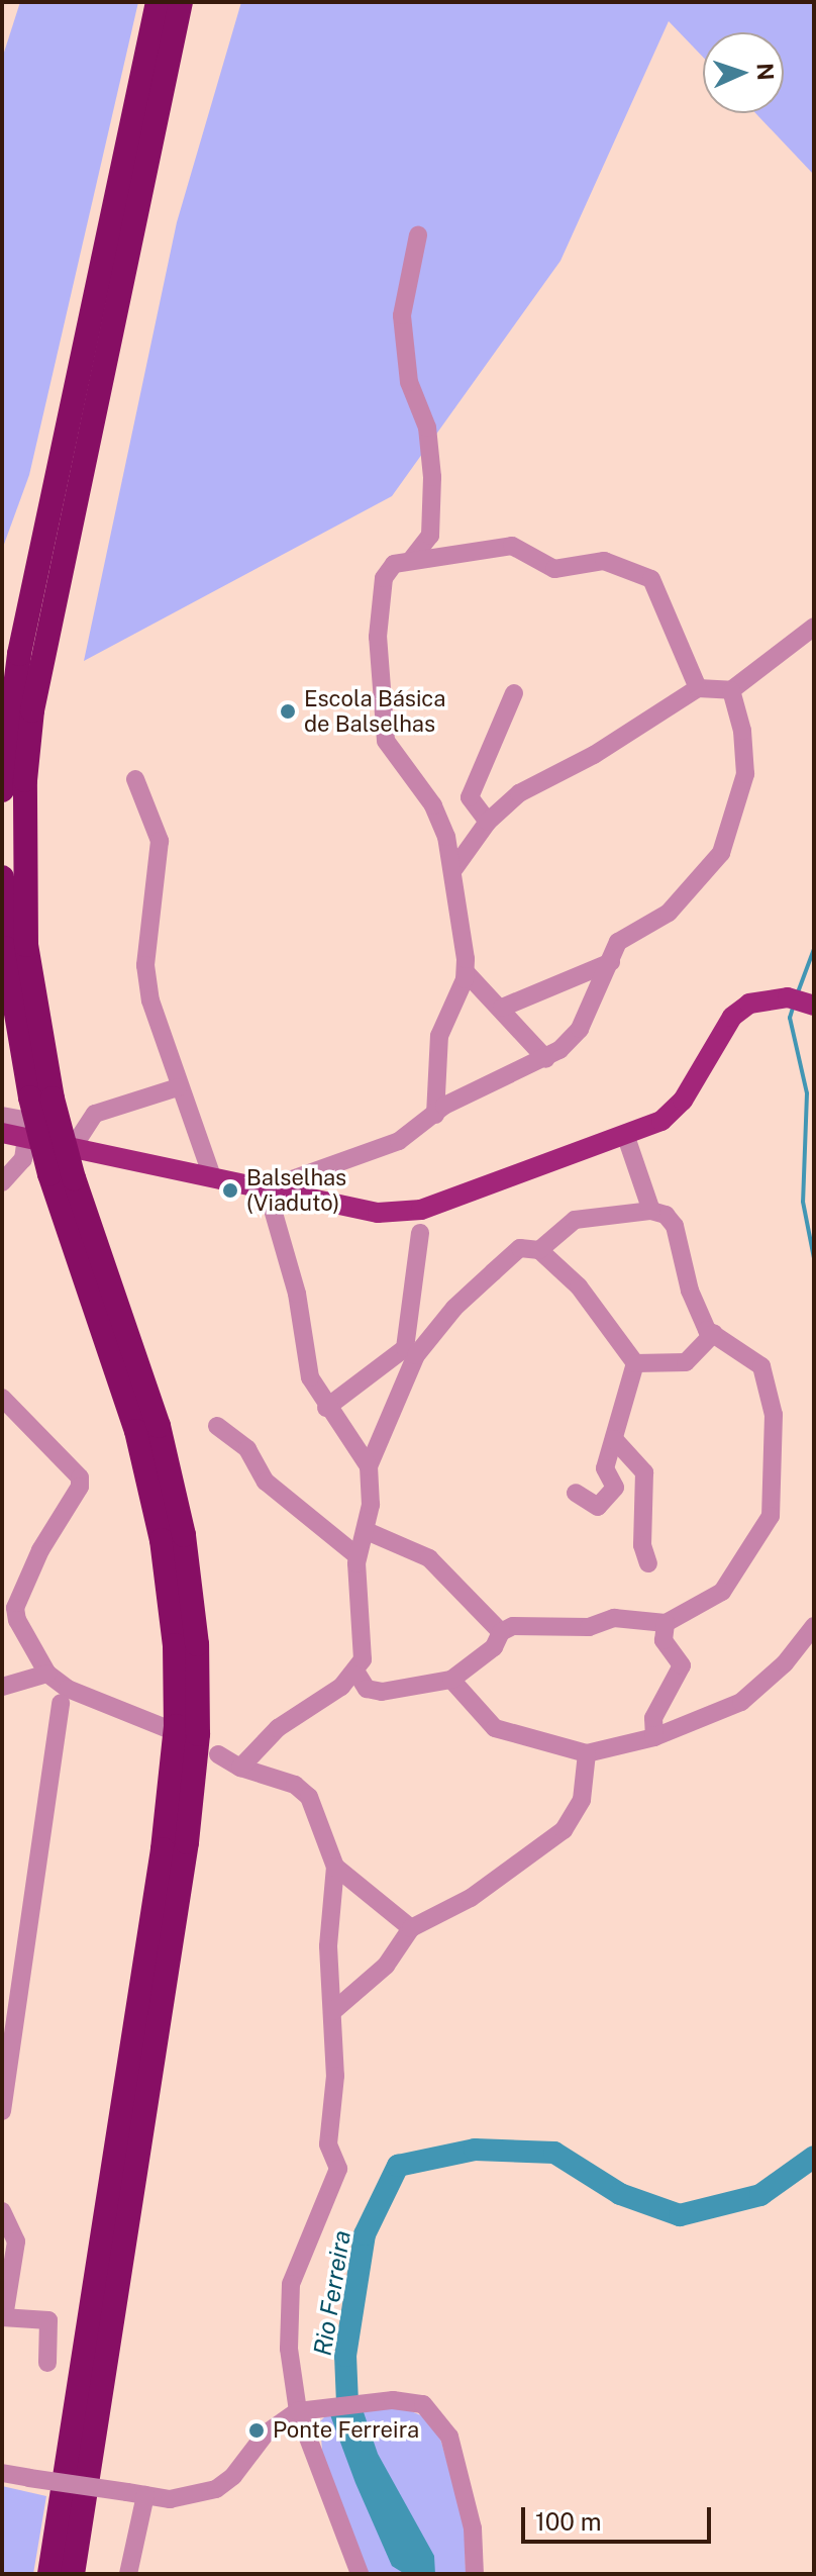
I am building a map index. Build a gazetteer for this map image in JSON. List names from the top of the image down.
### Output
{
  "water": ["Rio Ferreira"],
  "places": ["Escola Básica de Balselhas", "Balselhas (Viaduto)", "Ponte Ferreira"],
  "scale_bar": "100 m",
  "north": "right"
}
